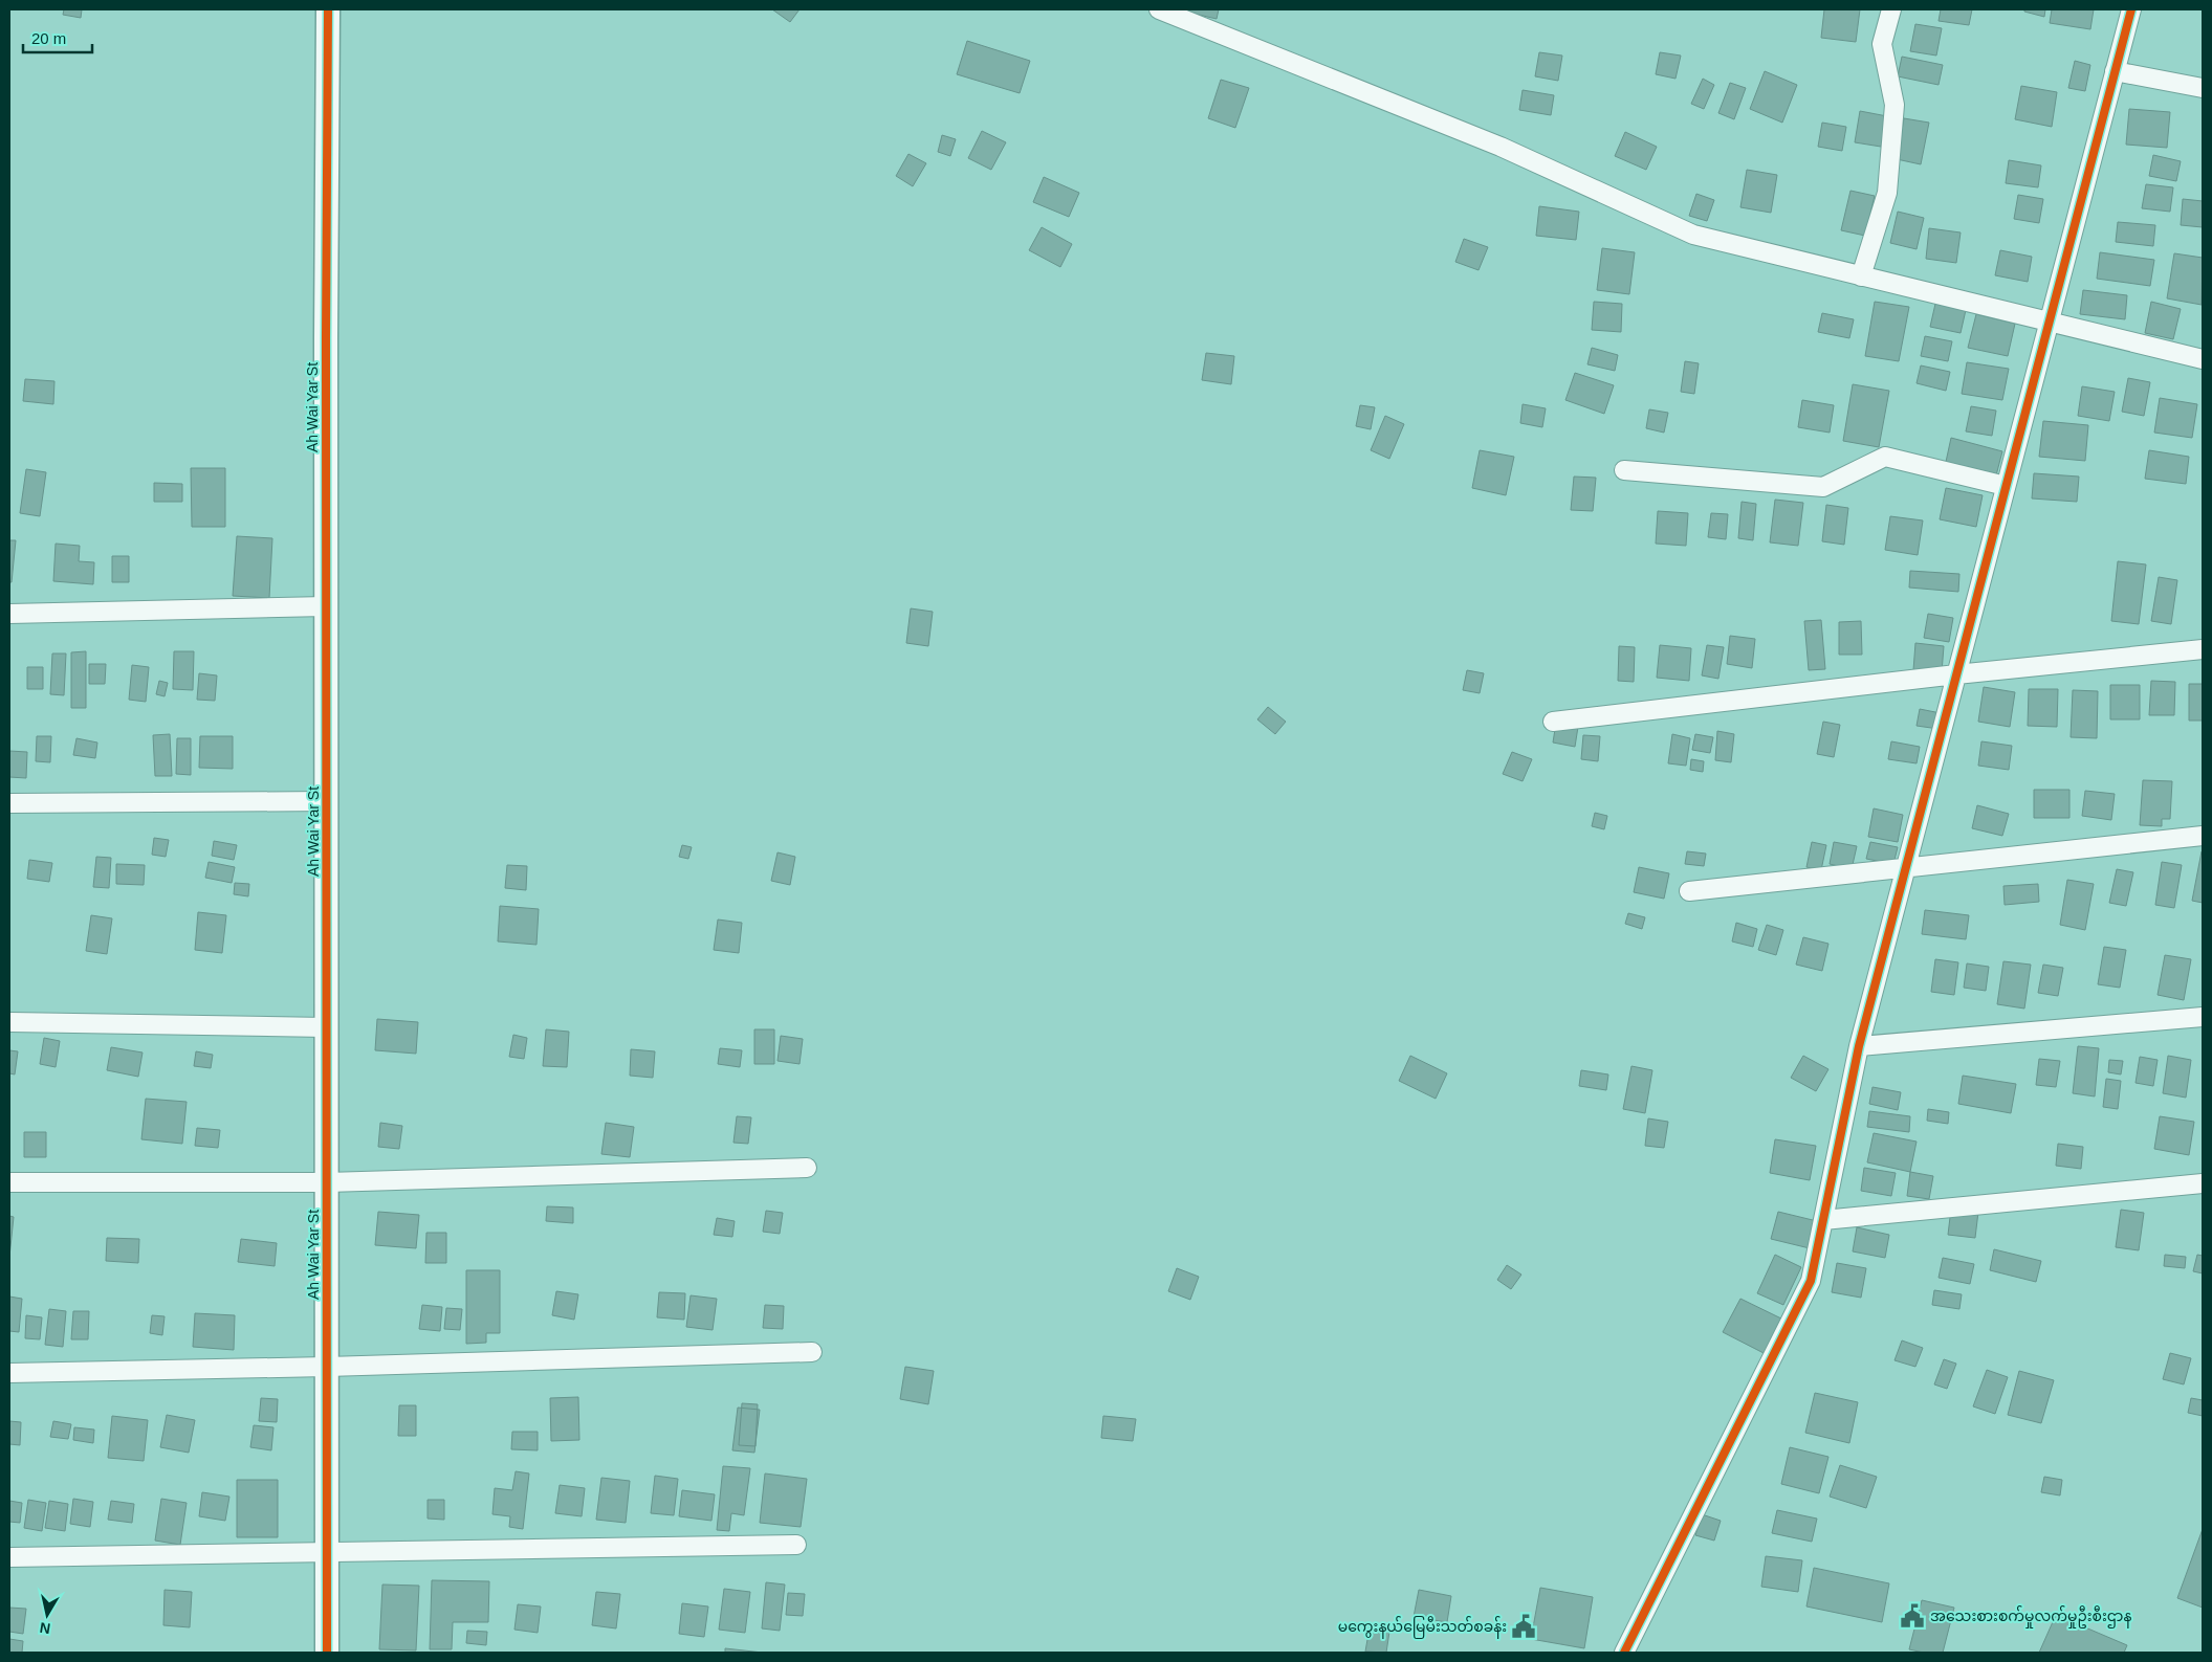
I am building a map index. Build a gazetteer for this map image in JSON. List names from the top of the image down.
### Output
{
  "streets": {
    "street": ["Ah Wai Yar St"]
  },
  "places": {
    "public building": ["အသေးစားစက်မှုလက်မှုဦးစီးဌာန", "မကွေးနယ်မြေမီးသတ်စခန်း"]
  },
  "scale_bar": "20 m",
  "north": "bottom"
}
